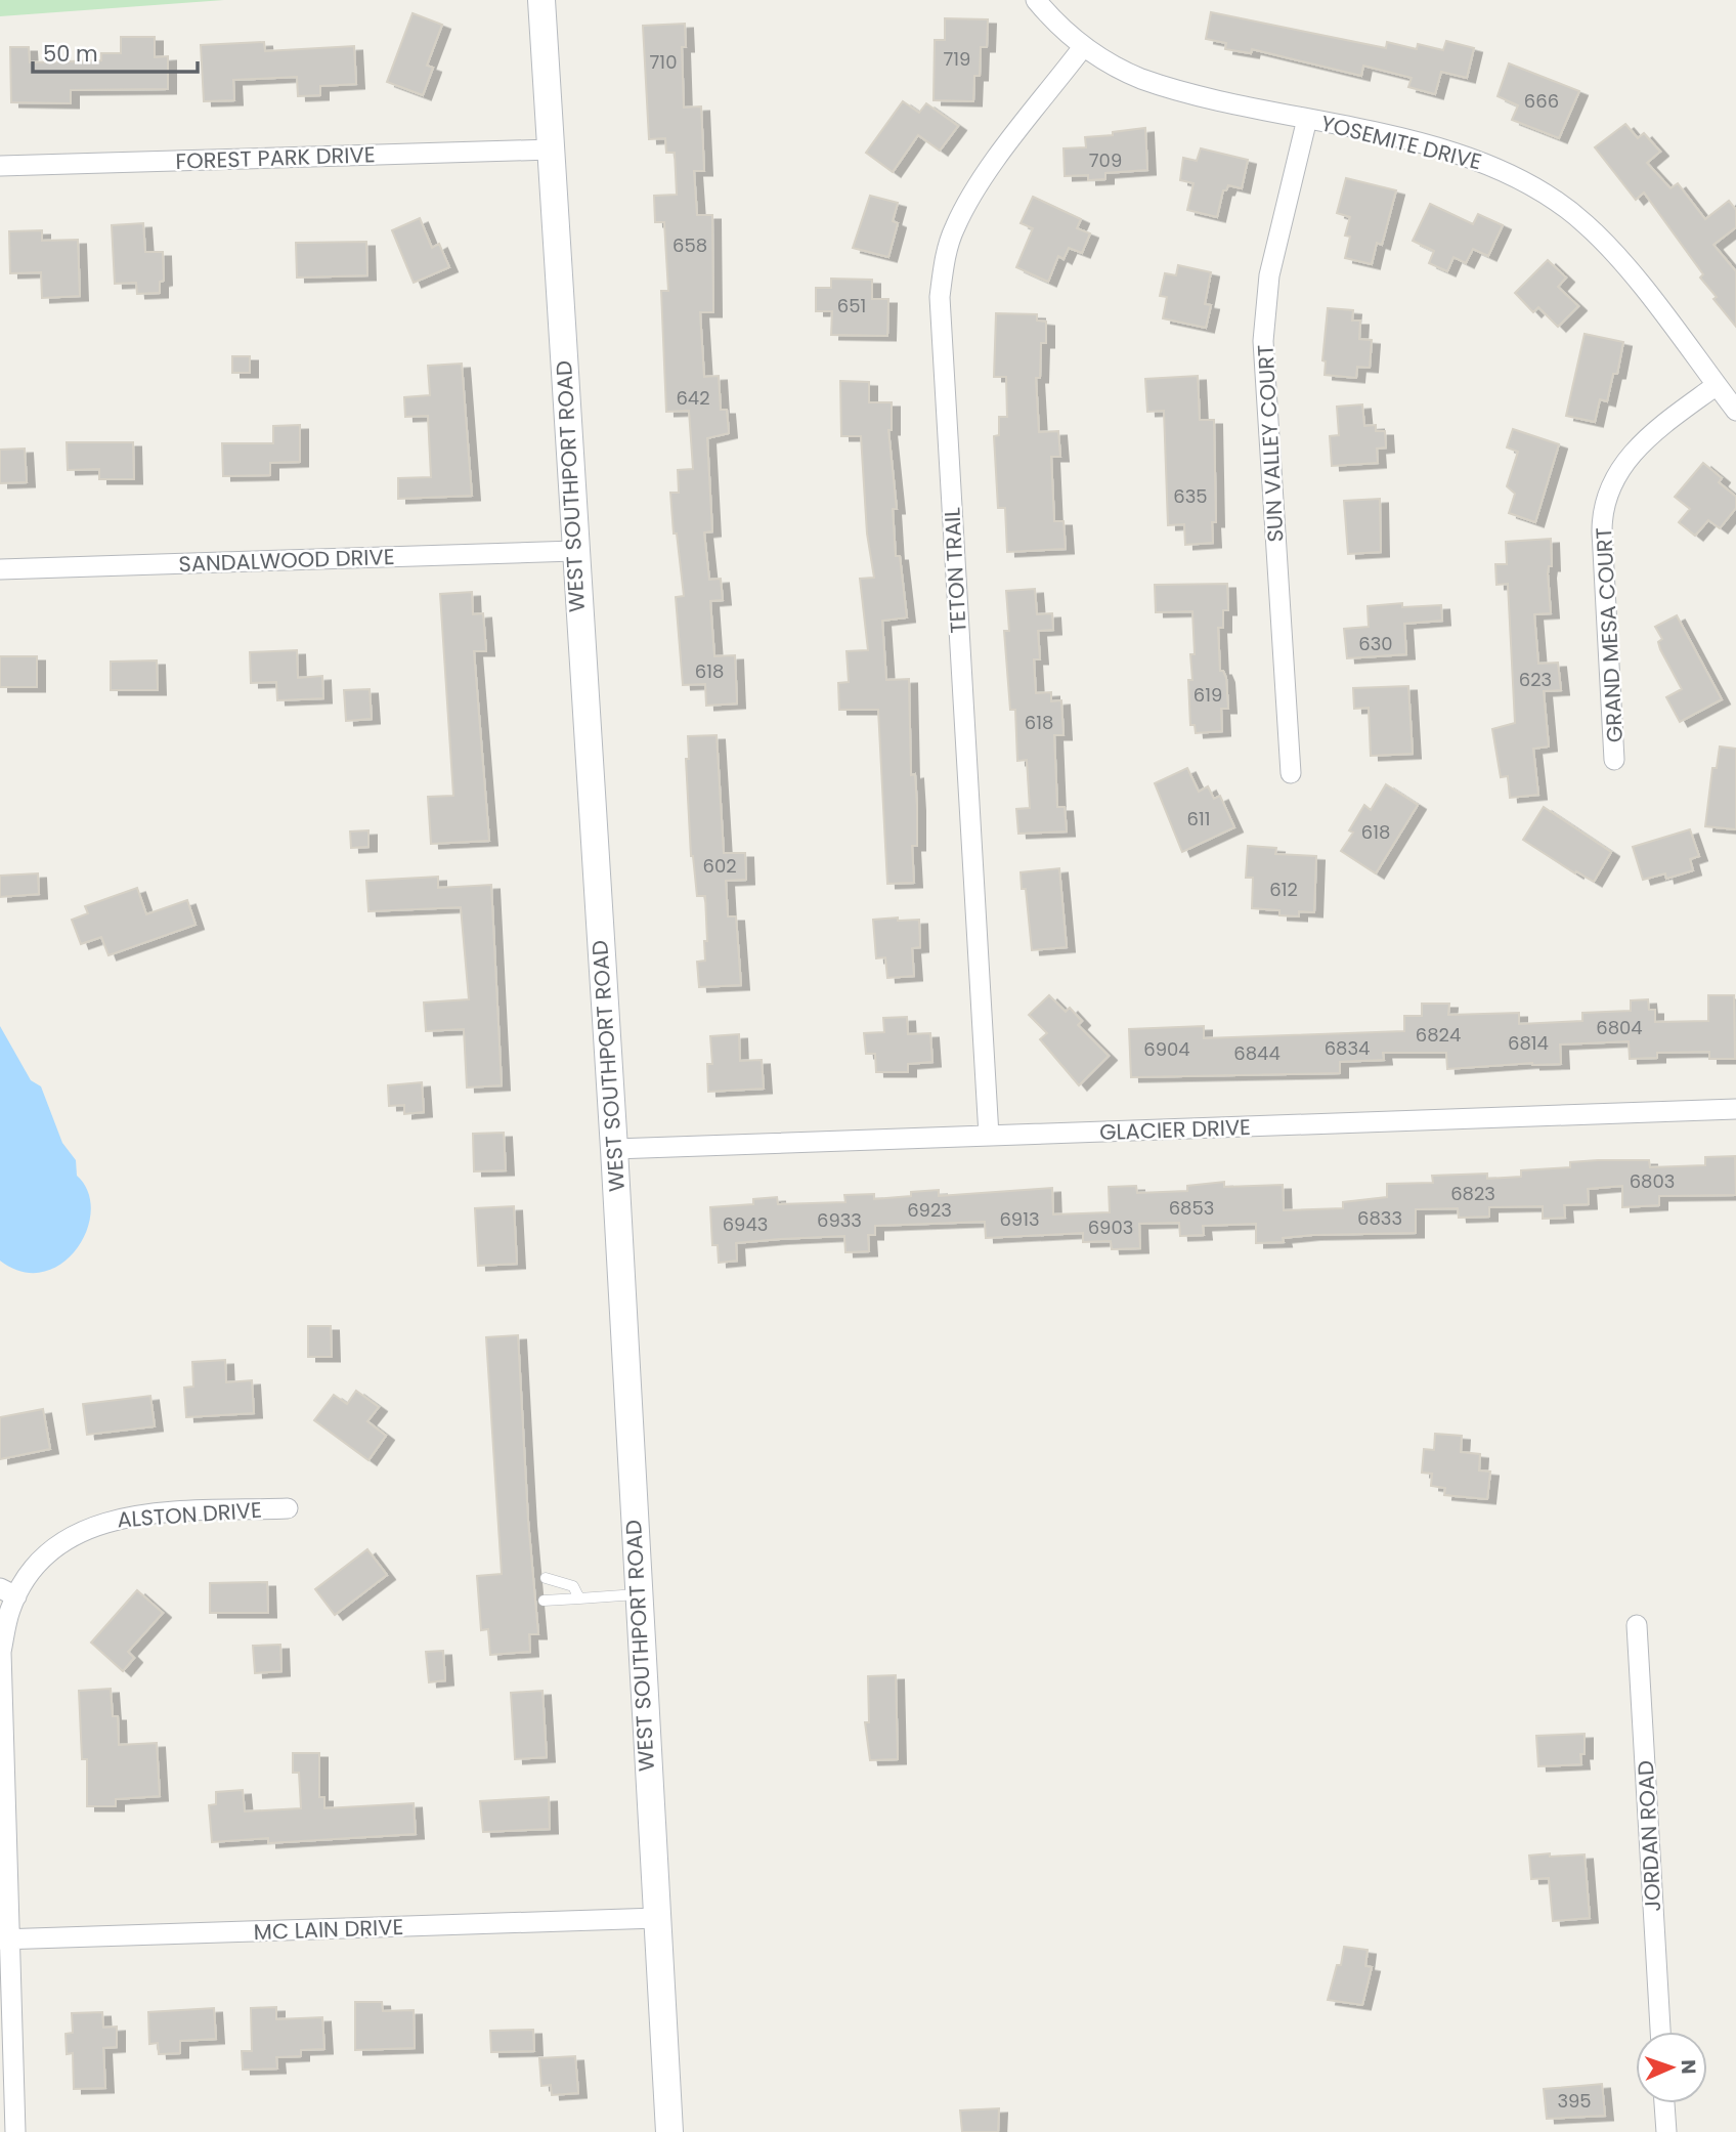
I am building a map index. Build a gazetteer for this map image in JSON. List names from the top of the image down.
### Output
{
  "streets": {
    "main road": ["WEST SOUTHPORT ROAD"],
    "street": [
      "YOSEMITE DRIVE",
      "FOREST PARK DRIVE",
      "SUN VALLEY COURT",
      "SANDALWOOD DRIVE",
      "TETON TRAIL",
      "GRAND MESA COURT",
      "GLACIER DRIVE",
      "ALSTON DRIVE",
      "JORDAN ROAD",
      "MC LAIN DRIVE"
    ]
  },
  "crossings": [
    ["YOSEMITE DRIVE", "SUN VALLEY COURT"],
    ["YOSEMITE DRIVE", "TETON TRAIL"],
    ["YOSEMITE DRIVE", "GRAND MESA COURT"],
    ["FOREST PARK DRIVE", "WEST SOUTHPORT ROAD"],
    ["WEST SOUTHPORT ROAD", "SANDALWOOD DRIVE"],
    ["WEST SOUTHPORT ROAD", "GLACIER DRIVE"],
    ["WEST SOUTHPORT ROAD", "MC LAIN DRIVE"],
    ["TETON TRAIL", "GLACIER DRIVE"],
    ["ALSTON DRIVE", "MC LAIN DRIVE"]
  ],
  "house_numbers": [
    "719",
    "710",
    "666",
    "709",
    "658",
    "651",
    "642",
    "635",
    "630",
    "618",
    "623",
    "619",
    "618",
    "611",
    "618",
    "602",
    "612",
    "6804",
    "6824",
    "6814",
    "6834",
    "6904",
    "6844",
    "6803",
    "6823",
    "6853",
    "6923",
    "6833",
    "6913",
    "6933",
    "6943",
    "6903",
    "395"
  ],
  "scale_bar": "50 m",
  "north": "right"
}
